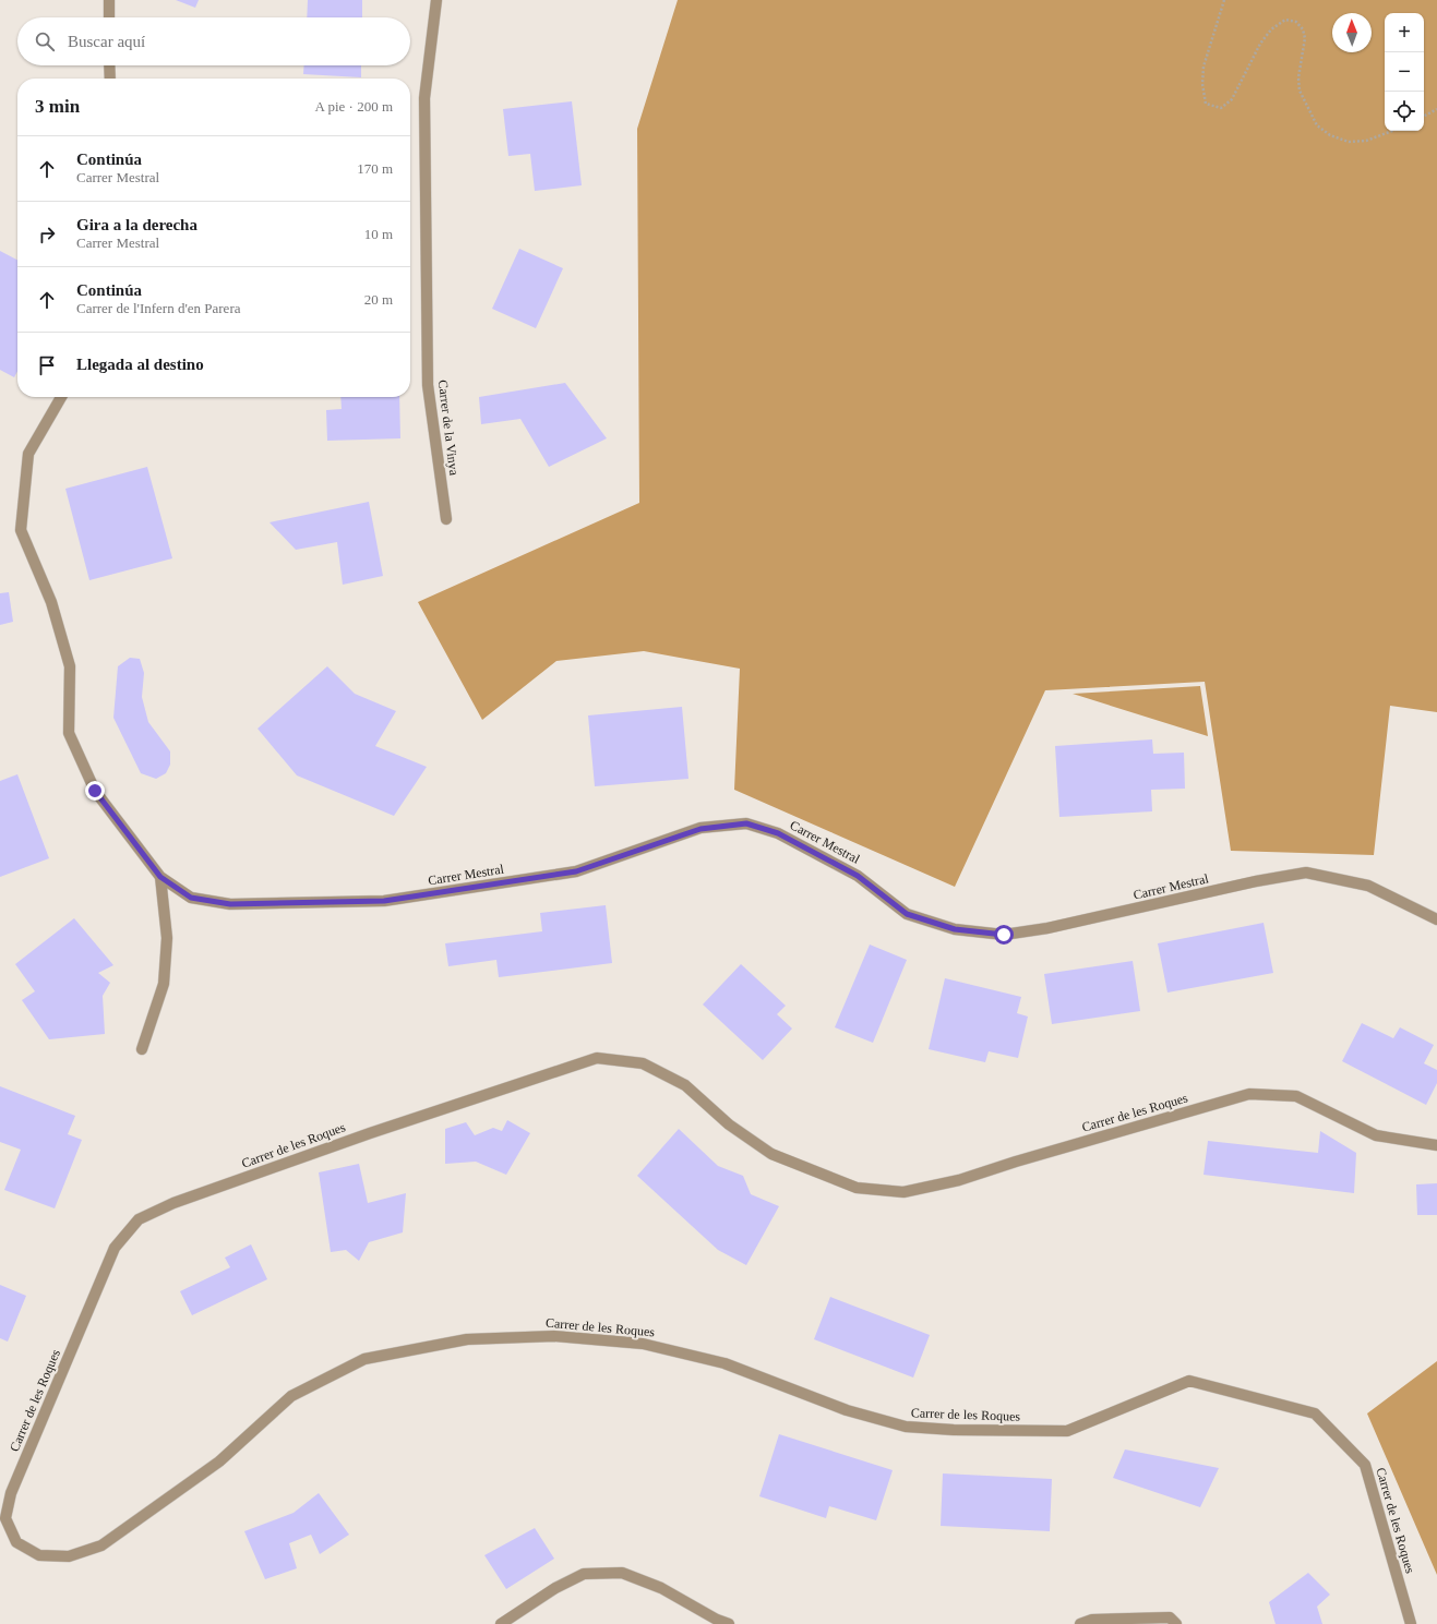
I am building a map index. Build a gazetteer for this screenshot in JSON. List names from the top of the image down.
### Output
{
  "streets": {
    "street": ["Carrer de la Vinya", "Carrer Mestral", "Carrer de les Roques"]
  },
  "north": "top",
  "page": {
    "map_buttons": ["+", "−"],
    "search": "Buscar aquí",
    "heading": ["3 min", "A pie · 200 m"],
    "list": [
      ["Continúa", "Carrer Mestral", "170 m"],
      ["Gira a la derecha", "Carrer Mestral", "10 m"],
      ["Continúa", "Carrer de l'Infern d'en Parera", "20 m"],
      "Llegada al destino"
    ]
  }
}
